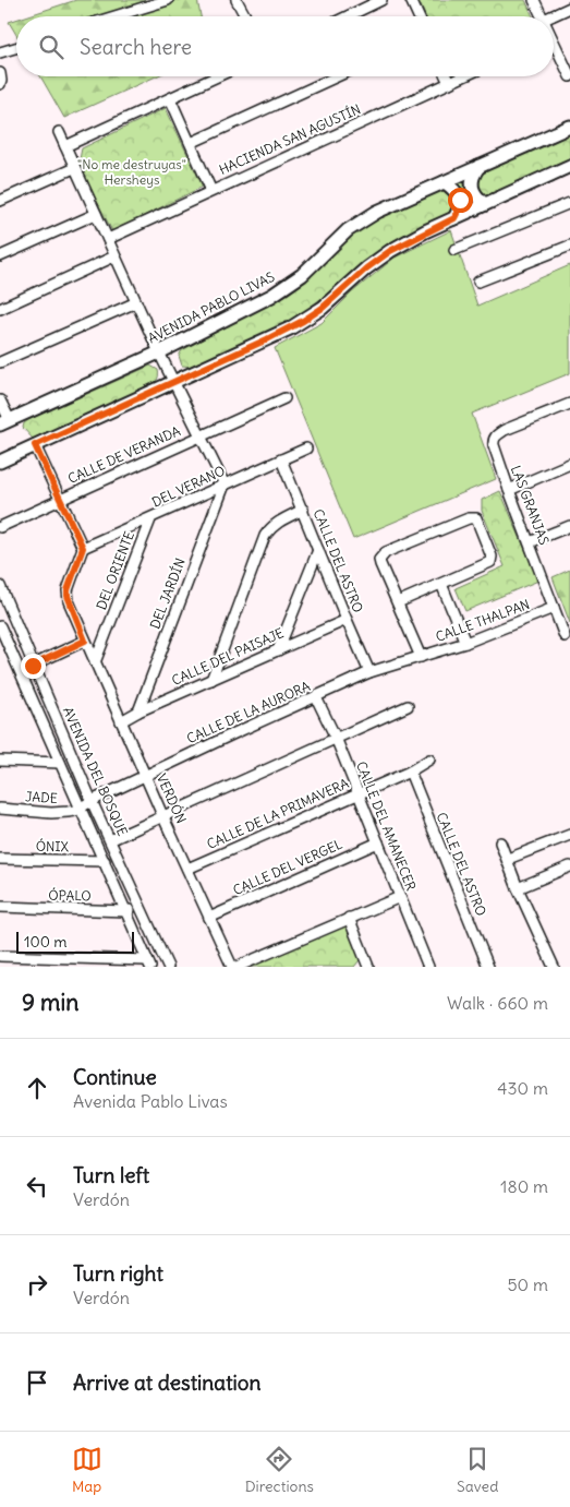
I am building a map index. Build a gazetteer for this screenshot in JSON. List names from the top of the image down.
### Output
{
  "streets": {
    "main road": ["AVENIDA PABLO LIVAS"],
    "street": [
      "HACIENDA SAN AGUSTÍN",
      "CALLE DE VERANDA",
      "DEL VERANO",
      "LAS GRANJAS",
      "CALLE DEL ASTRO",
      "DEL ORIENTE",
      "DEL JARDÍN",
      "CALLE THALPAN",
      "CALLE DEL PAISAJE",
      "CALLE DE LA AURORA",
      "AVENIDA DEL BOSQUE",
      "JADE",
      "VERDÓN",
      "CALLE DE LA PRIMAVERA",
      "CALLE DEL AMANECER",
      "ÓNIX",
      "CALLE DEL VERGEL",
      "ÓPALO"
    ]
  },
  "crossings": [
    ["DEL VERANO", "CALLE DEL ASTRO"],
    ["DEL VERANO", "DEL ORIENTE"],
    ["DEL VERANO", "DEL JARDÍN"],
    ["DEL VERANO", "VERDÓN"],
    ["LAS GRANJAS", "CALLE THALPAN"],
    ["CALLE DEL ASTRO", "CALLE DEL PAISAJE"],
    ["CALLE DEL ASTRO", "CALLE DE LA AURORA"],
    ["CALLE DEL ASTRO", "CALLE DE LA PRIMAVERA"],
    ["DEL ORIENTE", "VERDÓN"],
    ["DEL JARDÍN", "CALLE DEL PAISAJE"],
    ["CALLE THALPAN", "CALLE DE LA AURORA"],
    ["CALLE DEL PAISAJE", "VERDÓN"],
    ["CALLE DE LA AURORA", "AVENIDA DEL BOSQUE"],
    ["CALLE DE LA AURORA", "JADE"],
    ["CALLE DE LA AURORA", "VERDÓN"],
    ["CALLE DE LA AURORA", "CALLE DEL AMANECER"],
    ["AVENIDA DEL BOSQUE", "JADE"],
    ["AVENIDA DEL BOSQUE", "ÓNIX"],
    ["AVENIDA DEL BOSQUE", "ÓPALO"],
    ["VERDÓN", "CALLE DE LA PRIMAVERA"],
    ["VERDÓN", "CALLE DEL VERGEL"],
    ["CALLE DE LA PRIMAVERA", "CALLE DEL AMANECER"],
    ["CALLE DEL AMANECER", "CALLE DEL VERGEL"]
  ],
  "parks": ["\"No me destruyas\" Hersheys"],
  "scale_bar": "100 m",
  "page": {
    "search": "Search here",
    "scale": "100 m",
    "heading": ["9 min", "Walk · 660 m"],
    "list": [
      ["Continue", "Avenida Pablo Livas", "430 m"],
      ["Turn left", "Verdón", "180 m"],
      ["Turn right", "Verdón", "50 m"],
      "Arrive at destination"
    ],
    "nav": ["Map", "Directions", "Saved"]
  }
}
